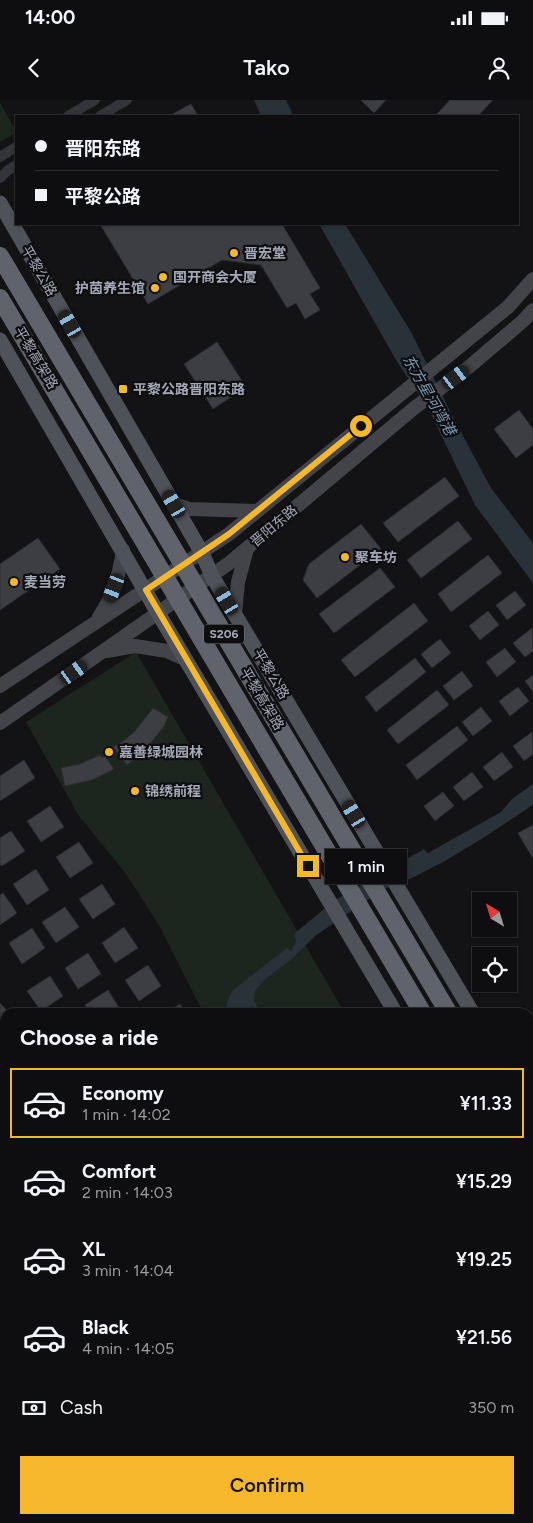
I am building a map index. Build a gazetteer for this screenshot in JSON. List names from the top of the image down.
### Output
{
  "streets": {
    "highway": ["平黎高架路", "S206"],
    "main road": ["平黎公路", "晋阳东路"]
  },
  "crossings": [
    ["平黎公路", "晋阳东路"]
  ],
  "water": ["东方星河湾港"],
  "places": {
    "other": [
      "晋宏堂",
      "国开商会大厦",
      "护茵养生馆",
      "聚车坊",
      "麦当劳",
      "嘉善绿城园林",
      "锦绣前程"
    ],
    "transit": ["平黎公路晋阳东路"]
  },
  "north": "top left",
  "page": {
    "status": "14:00",
    "header": "Tako",
    "banner": ["晋阳东路", "平黎公路"],
    "bubble": "1 min",
    "heading": "Choose a ride",
    "list": [
      {
        "name": "Economy",
        "note": "1 min · 14:02",
        "value": "¥11.33"
      },
      {
        "name": "Comfort",
        "note": "2 min · 14:03",
        "value": "¥15.29"
      },
      {
        "name": "XL",
        "note": "3 min · 14:04",
        "value": "¥19.25"
      },
      {
        "name": "Black",
        "note": "4 min · 14:05",
        "value": "¥21.56"
      }
    ],
    "pay": ["Cash", "350 m"],
    "buttons": "Confirm"
  }
}
